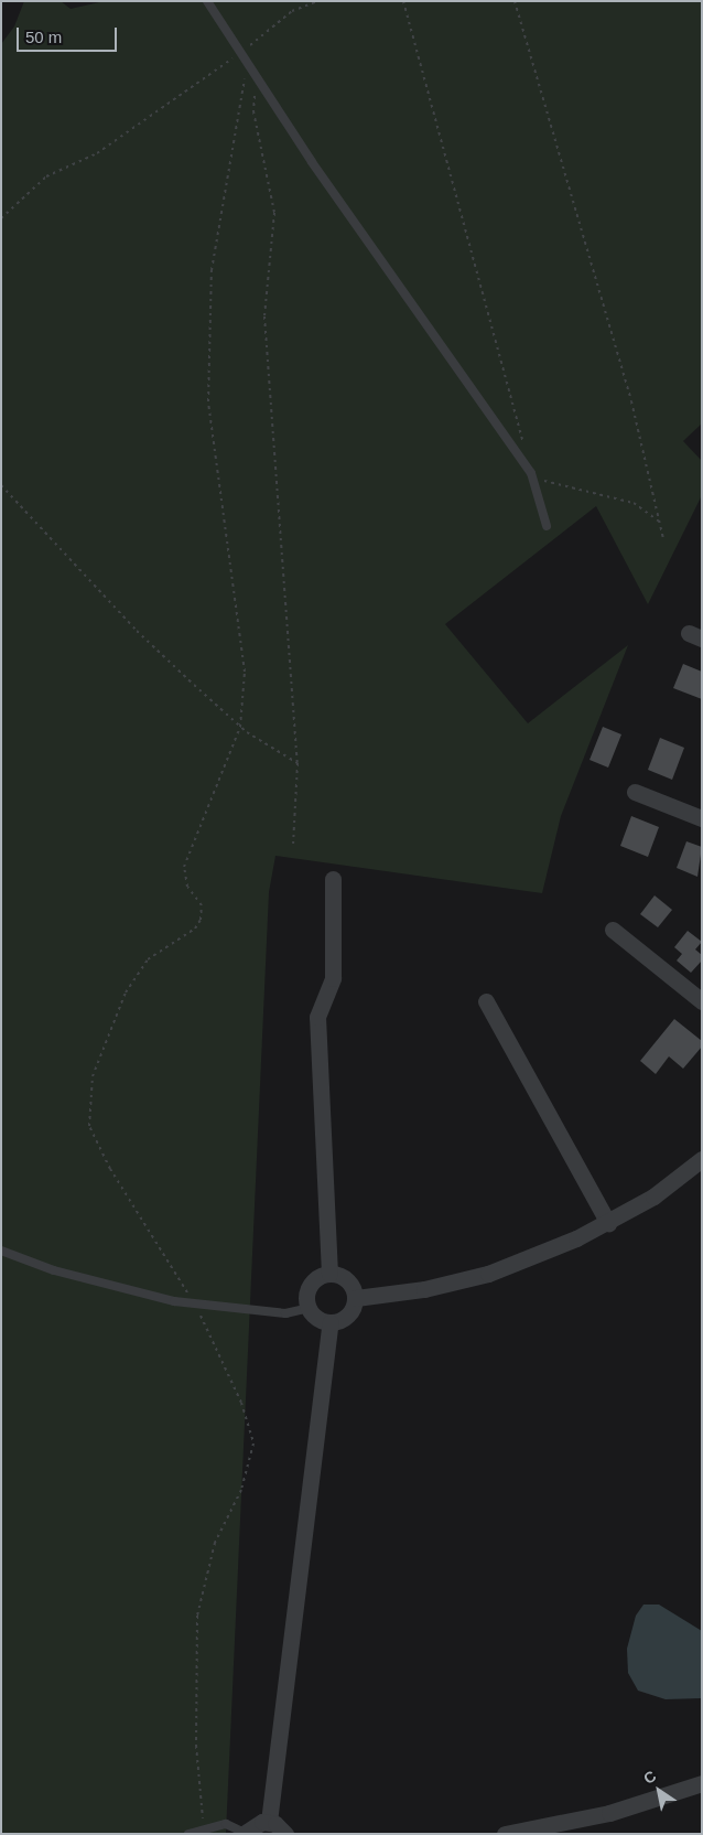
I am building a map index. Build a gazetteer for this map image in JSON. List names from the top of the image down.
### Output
{
  "scale_bar": "50 m",
  "north": "top left"
}
